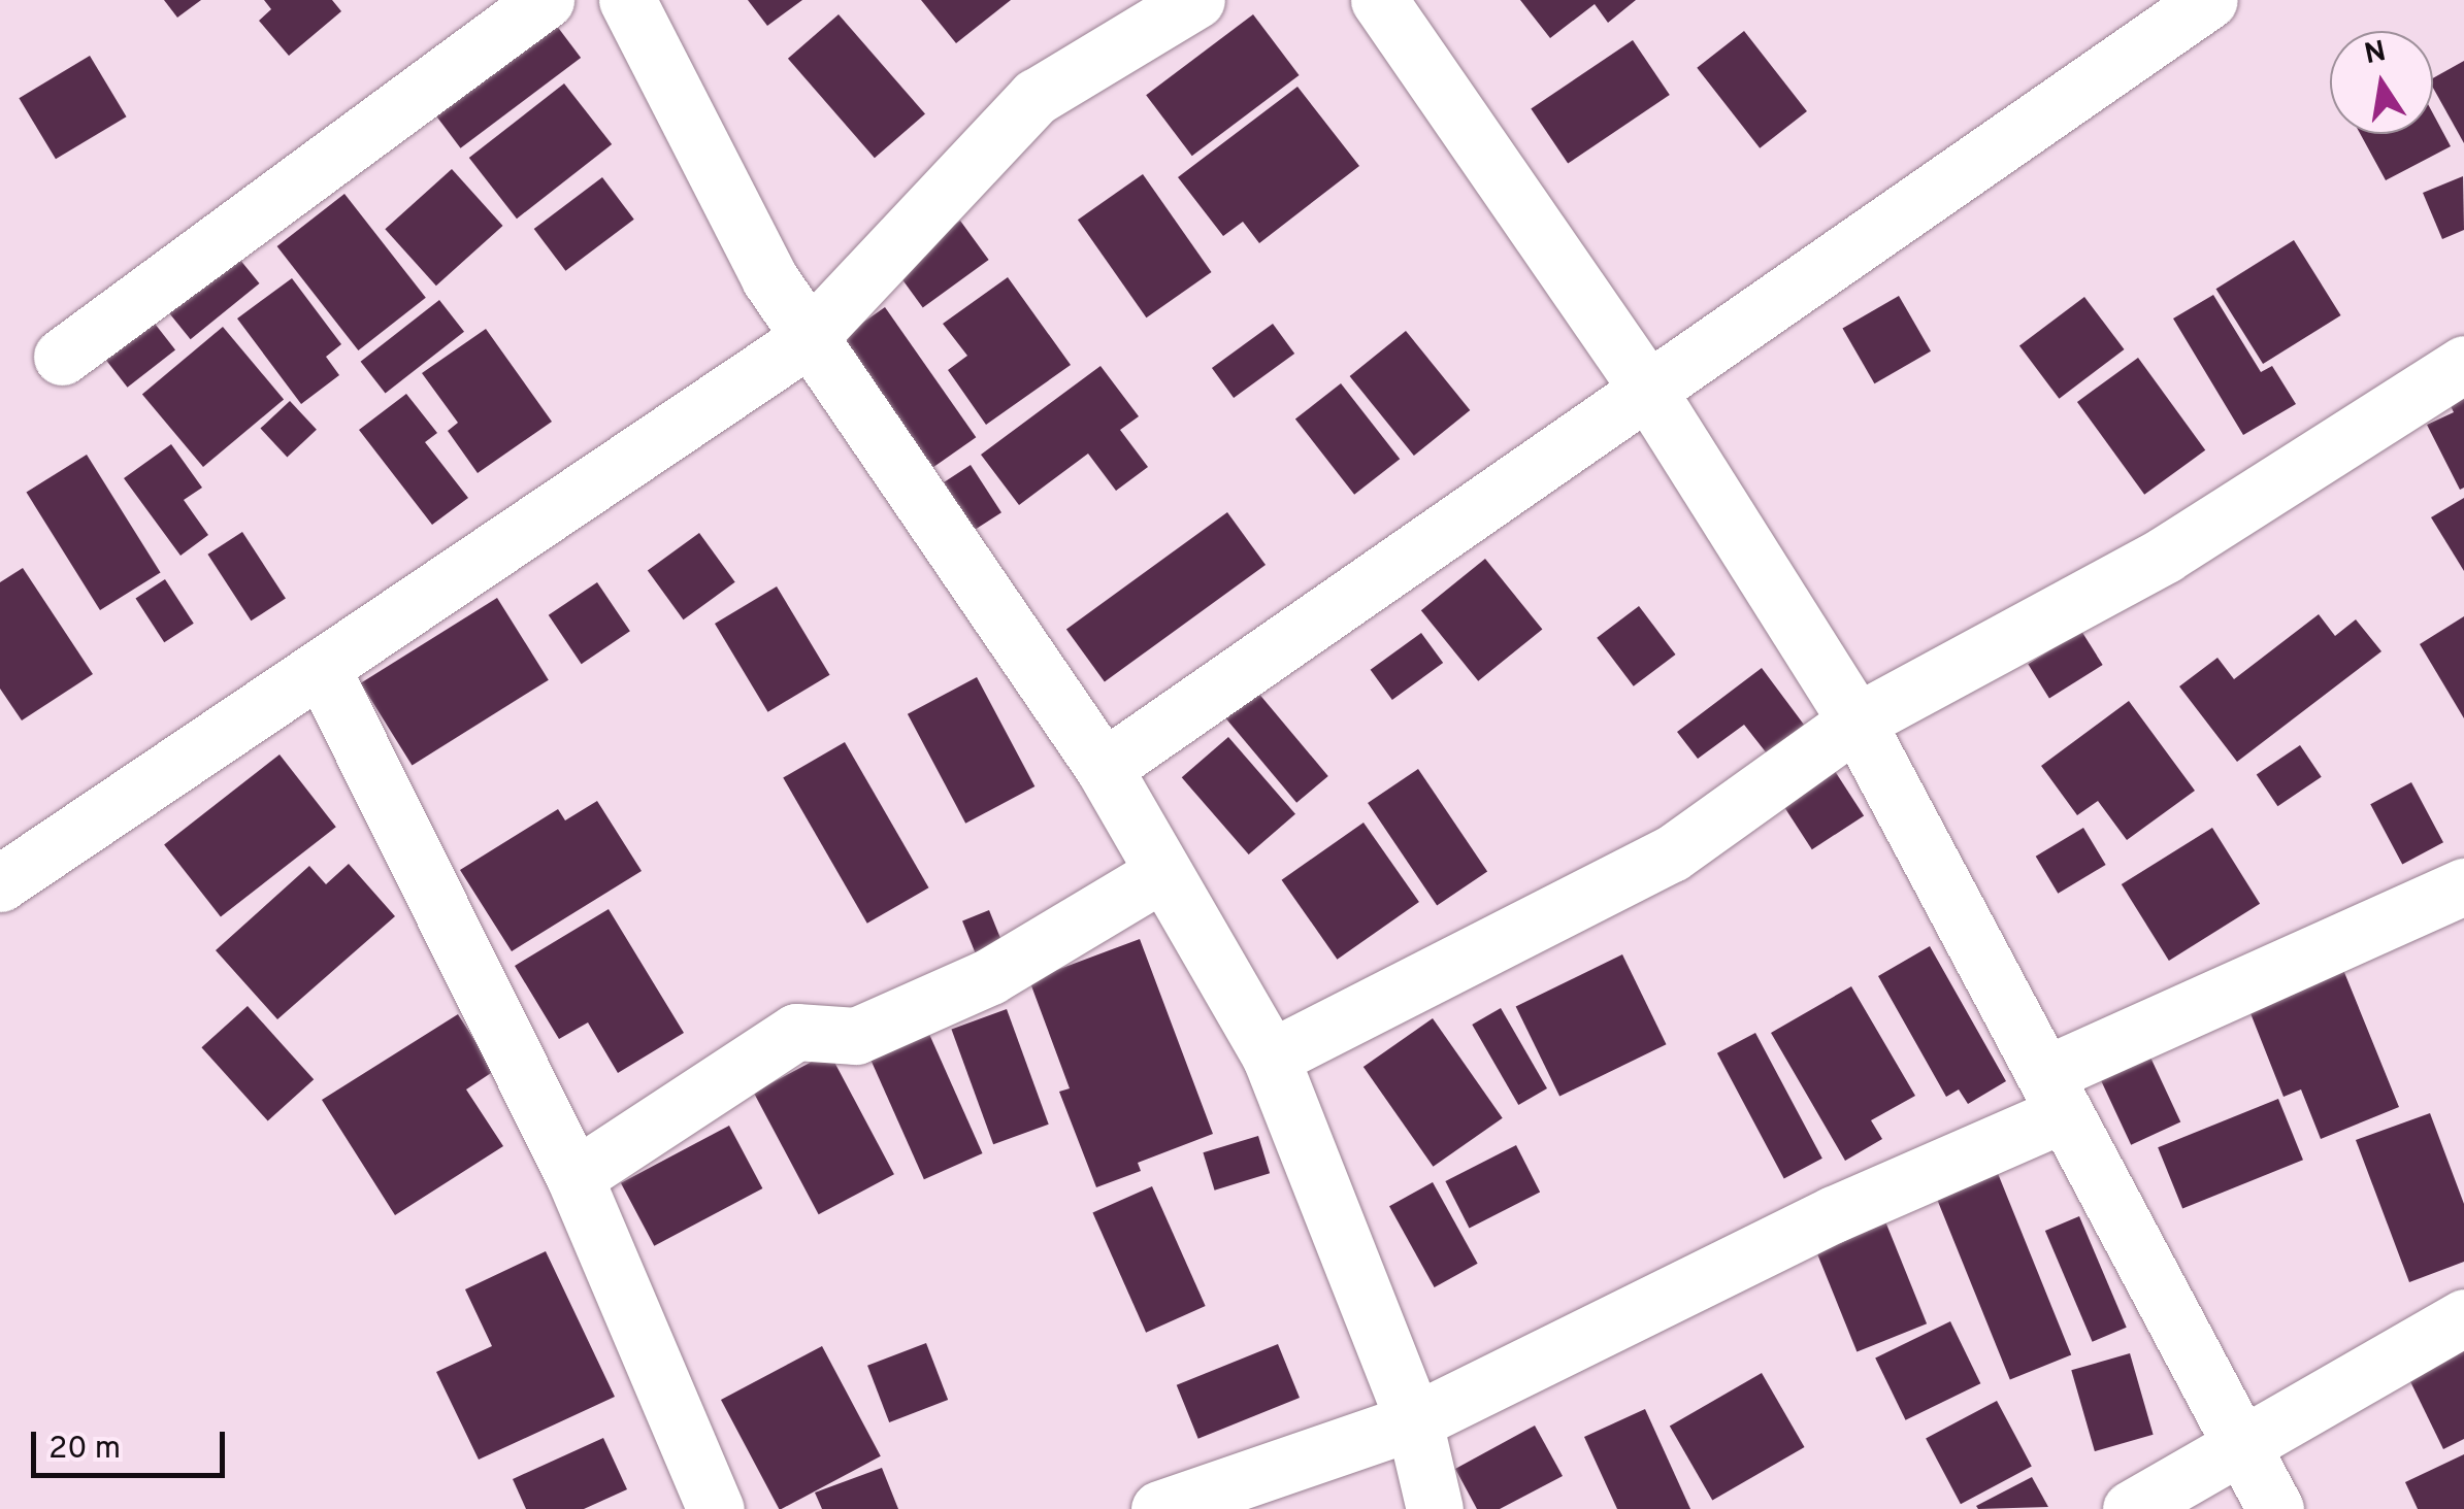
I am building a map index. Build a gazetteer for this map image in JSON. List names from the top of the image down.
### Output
{
  "scale_bar": "20 m",
  "north": "top"
}
